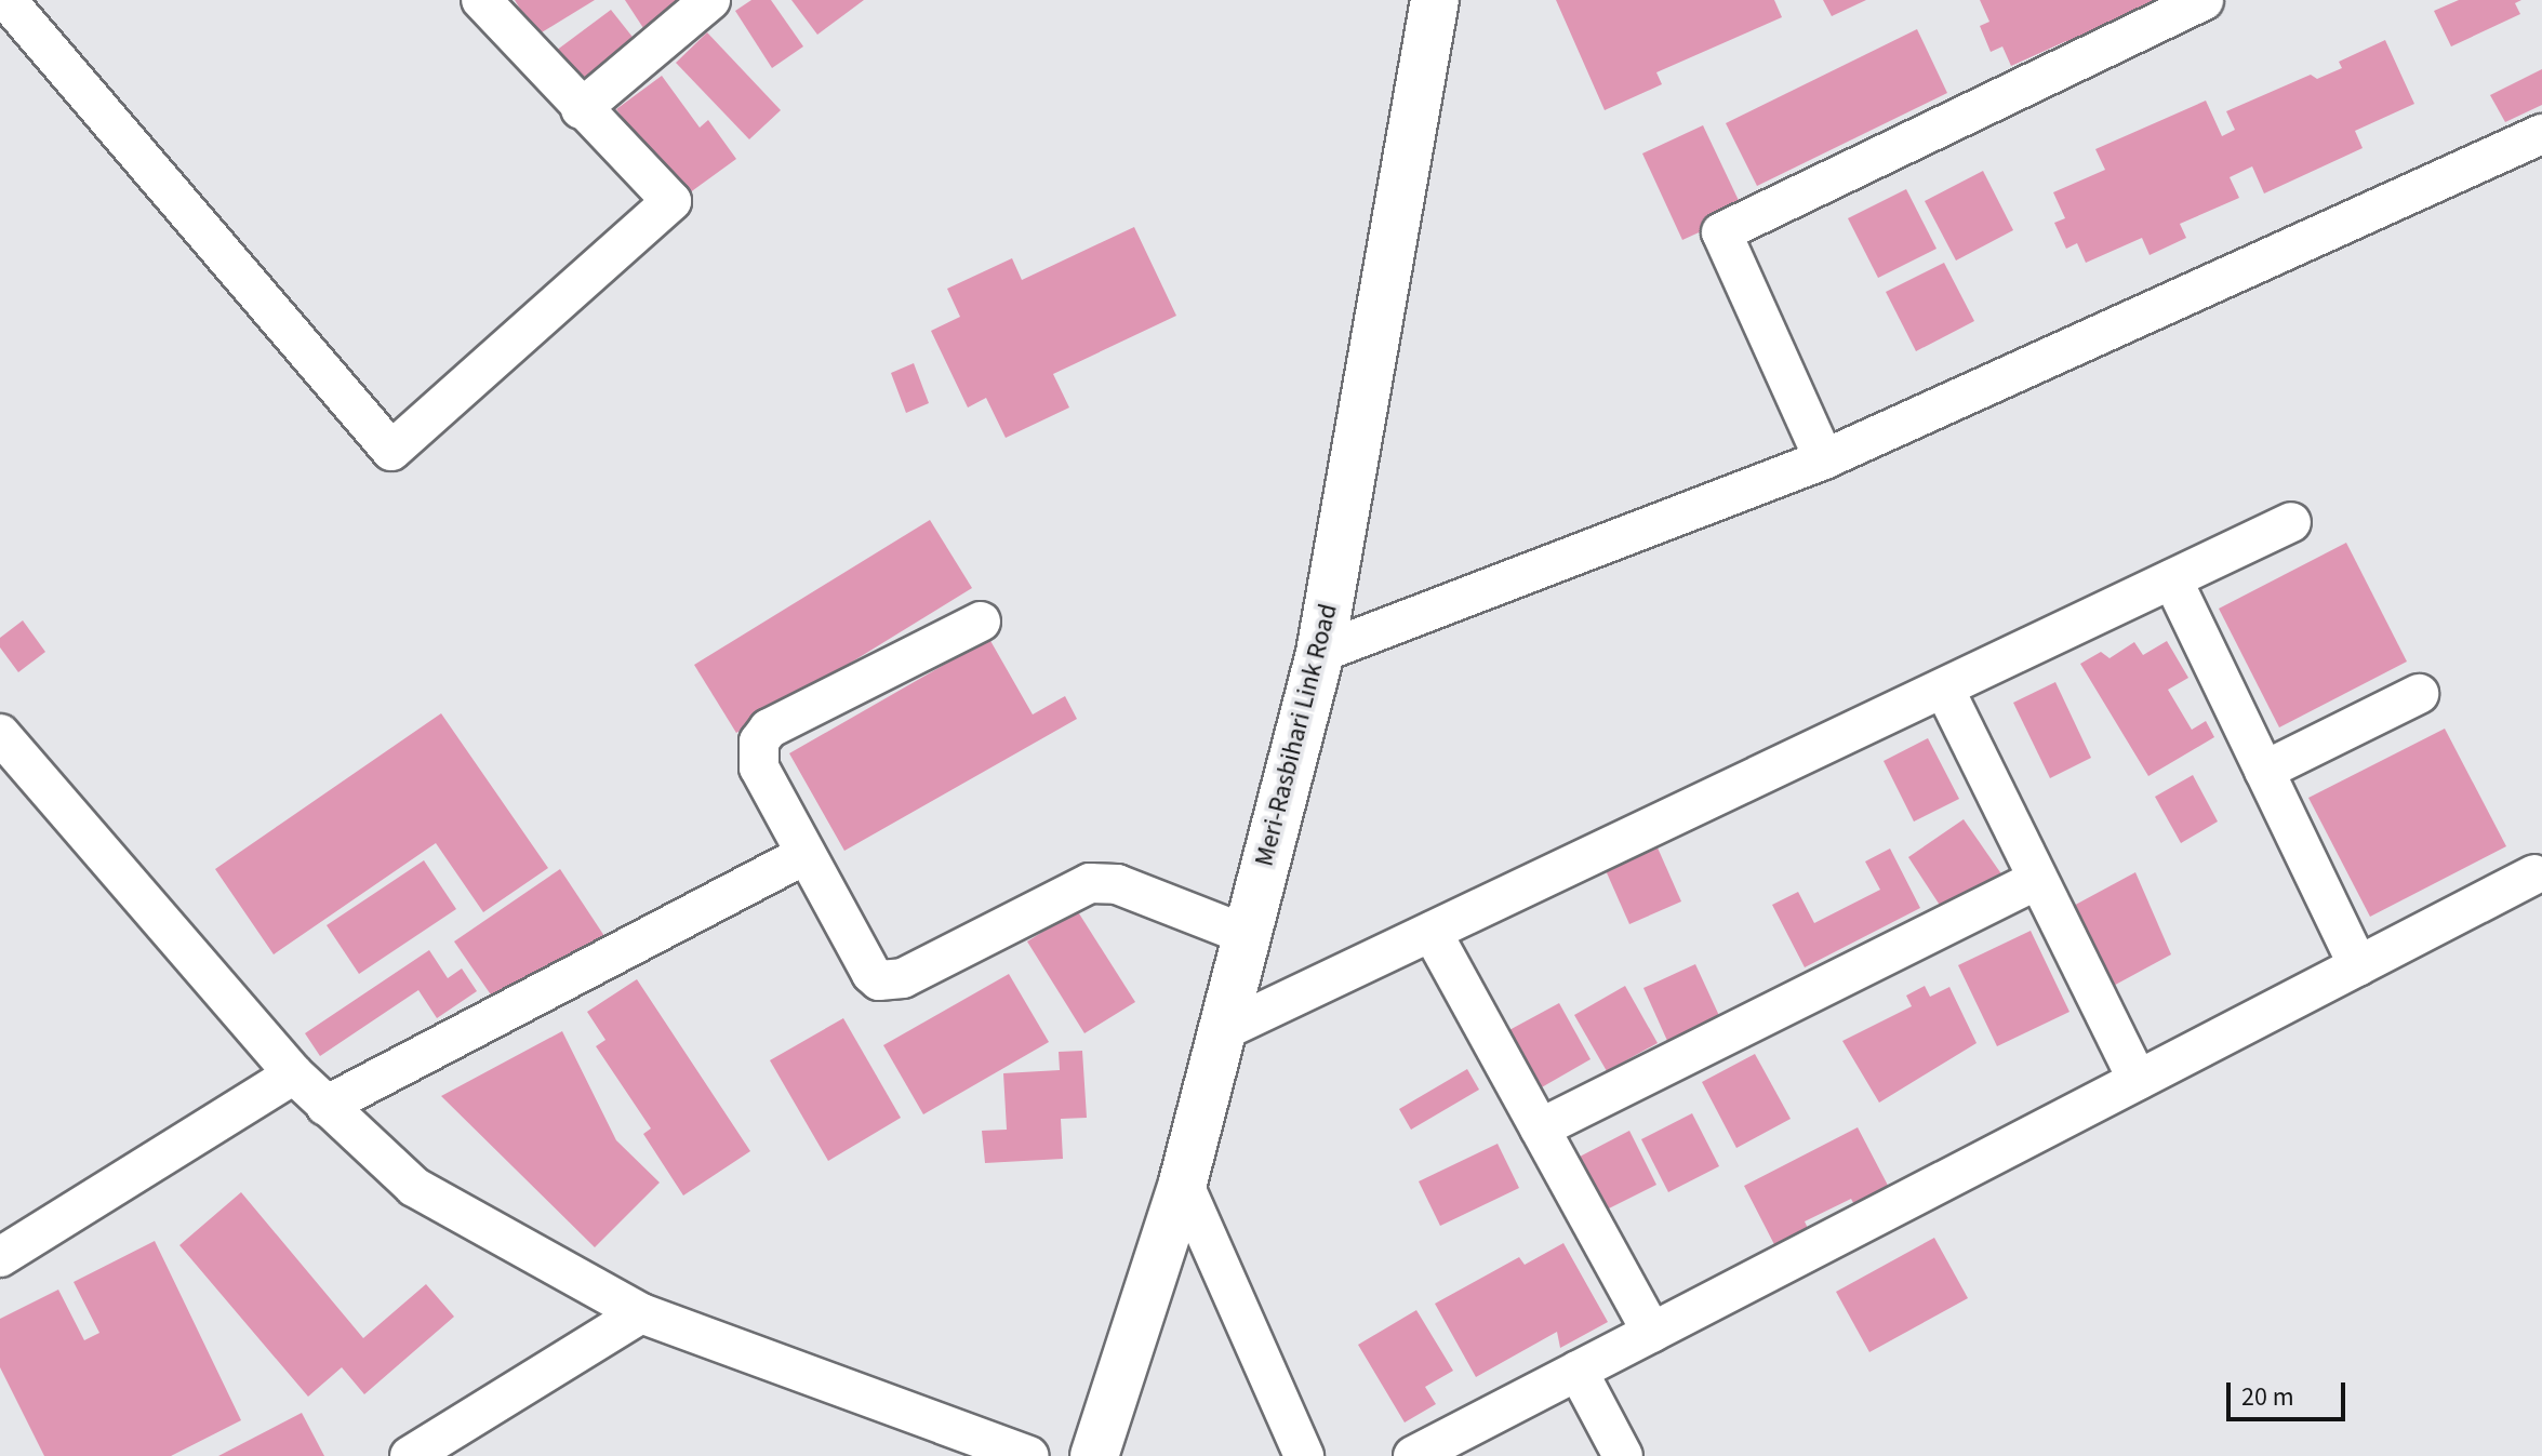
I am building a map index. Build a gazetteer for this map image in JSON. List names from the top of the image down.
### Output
{
  "streets": {
    "main road": ["Meri-Rasbihari Link Road"]
  },
  "scale_bar": "20 m"
}
